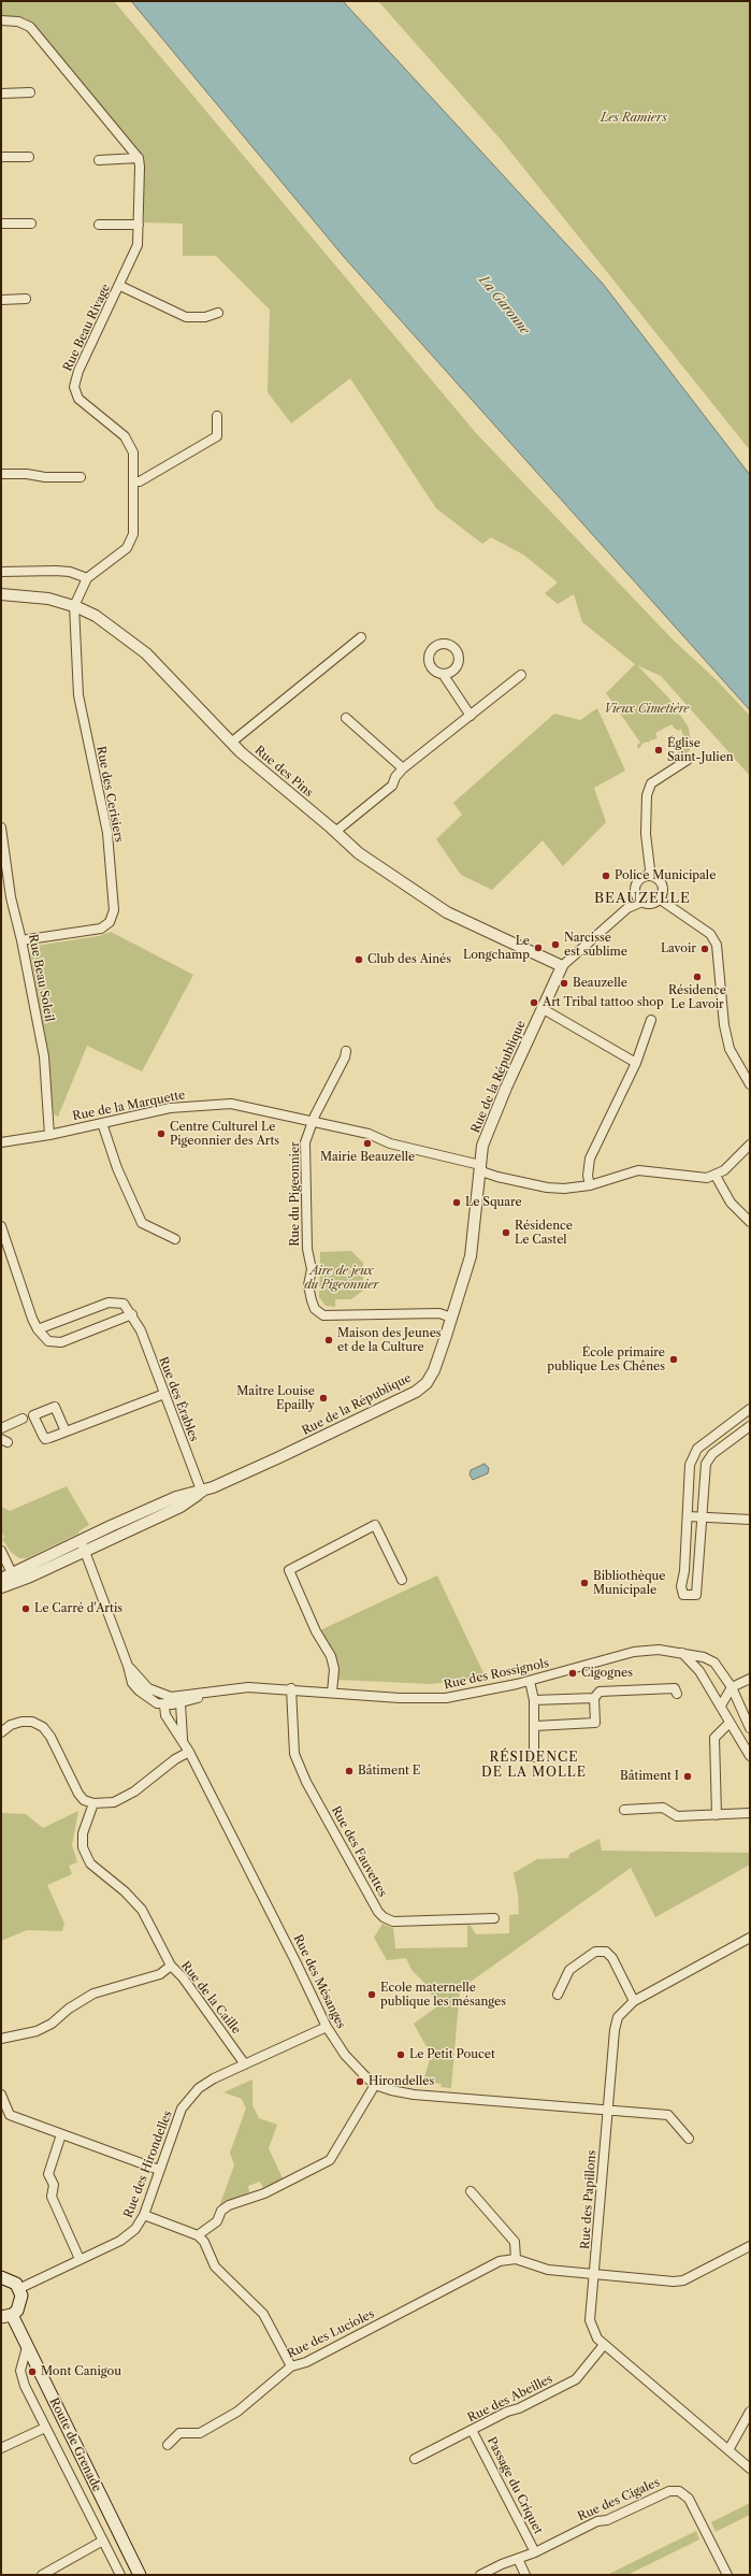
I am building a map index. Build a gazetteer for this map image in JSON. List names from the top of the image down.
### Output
{
  "streets": {
    "main road": ["Route de Grenade"],
    "street": [
      "Rue Beau Rivage",
      "Rue des Pins",
      "Rue des Cerisiers",
      "Rue Beau Soleil",
      "Rue de la République",
      "Rue de la Marquette",
      "Rue du Pigeonnier",
      "Rue des Érables",
      "Rue des Rossignols",
      "Rue des Fauvettes",
      "Rue des Mésanges",
      "Rue de la Caille",
      "Rue des Hirondelles",
      "Rue des Papillons",
      "Rue des Lucioles",
      "Rue des Abeilles",
      "Passage du Criquet",
      "Rue des Cigales"
    ]
  },
  "crossings": [
    ["Rue des Pins", "Rue des Cerisiers"],
    ["Rue des Pins", "Rue de la République"],
    ["Rue des Cerisiers", "Rue Beau Soleil"],
    ["Rue Beau Soleil", "Rue de la Marquette"],
    ["Rue de la République", "Rue de la Marquette"],
    ["Rue de la République", "Rue du Pigeonnier"],
    ["Rue de la République", "Rue des Érables"],
    ["Rue de la Marquette", "Rue du Pigeonnier"],
    ["Rue des Rossignols", "Rue des Fauvettes"],
    ["Rue des Rossignols", "Rue des Mésanges"],
    ["Rue des Mésanges", "Rue des Hirondelles"],
    ["Rue des Mésanges", "Rue des Papillons"],
    ["Rue de la Caille", "Rue des Hirondelles"],
    ["Rue des Papillons", "Rue des Abeilles"],
    ["Rue des Abeilles", "Passage du Criquet"],
    ["Passage du Criquet", "Rue des Cigales"]
  ],
  "districts": ["BEAUZELLE", "RÉSIDENCE DE LA MOLLE"],
  "water": ["La Garonne"],
  "parks": ["Les Ramiers", "Vieux Cimetière", "Aire de jeux du Pigeonnier"],
  "places": [
    "Église Saint-Julien",
    "Police Municipale",
    "Narcisse est sublime",
    "Le Longchamp",
    "Lavoir",
    "Club des Ainés",
    "Résidence Le Lavoir",
    "Beauzelle",
    "Art Tribal tattoo shop",
    "Centre Culturel Le Pigeonnier des Arts",
    "Mairie Beauzelle",
    "Le Square",
    "Résidence Le Castel",
    "Maison des Jeunes et de la Culture",
    "École primaire publique Les Chênes",
    "Maître Louise Epailly",
    "Bibliothèque Municipale",
    "Le Carré d'Artis",
    "Cigognes",
    "Bâtiment E",
    "Bâtiment I",
    "Ecole maternelle publique les mésanges",
    "Le Petit Poucet",
    "Hirondelles",
    "Mont Canigou"
  ]
}
